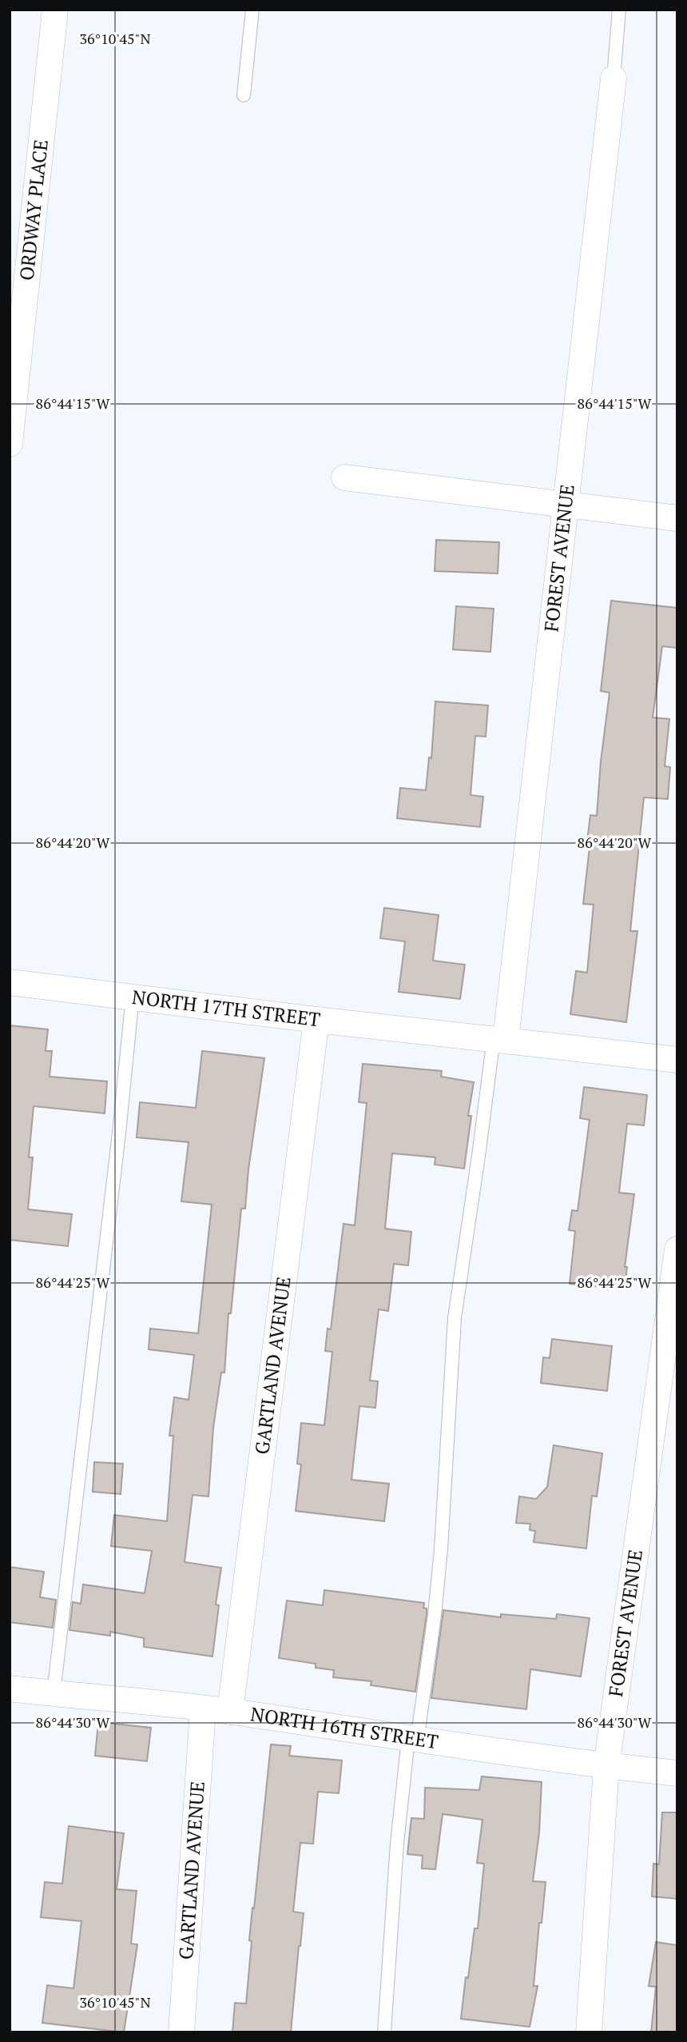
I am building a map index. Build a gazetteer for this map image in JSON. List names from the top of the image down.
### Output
{
  "streets": {
    "street": [
      "ORDWAY PLACE",
      "FOREST AVENUE",
      "NORTH 17TH STREET",
      "GARTLAND AVENUE",
      "NORTH 16TH STREET"
    ]
  },
  "crossings": [
    ["FOREST AVENUE", "NORTH 17TH STREET"],
    ["FOREST AVENUE", "NORTH 16TH STREET"],
    ["NORTH 17TH STREET", "GARTLAND AVENUE"],
    ["GARTLAND AVENUE", "NORTH 16TH STREET"]
  ],
  "coordinates": [
    "36°10'45\"N",
    "86°44'15\"W",
    "86°44'20\"W",
    "86°44'25\"W",
    "86°44'30\"W"
  ]
}
